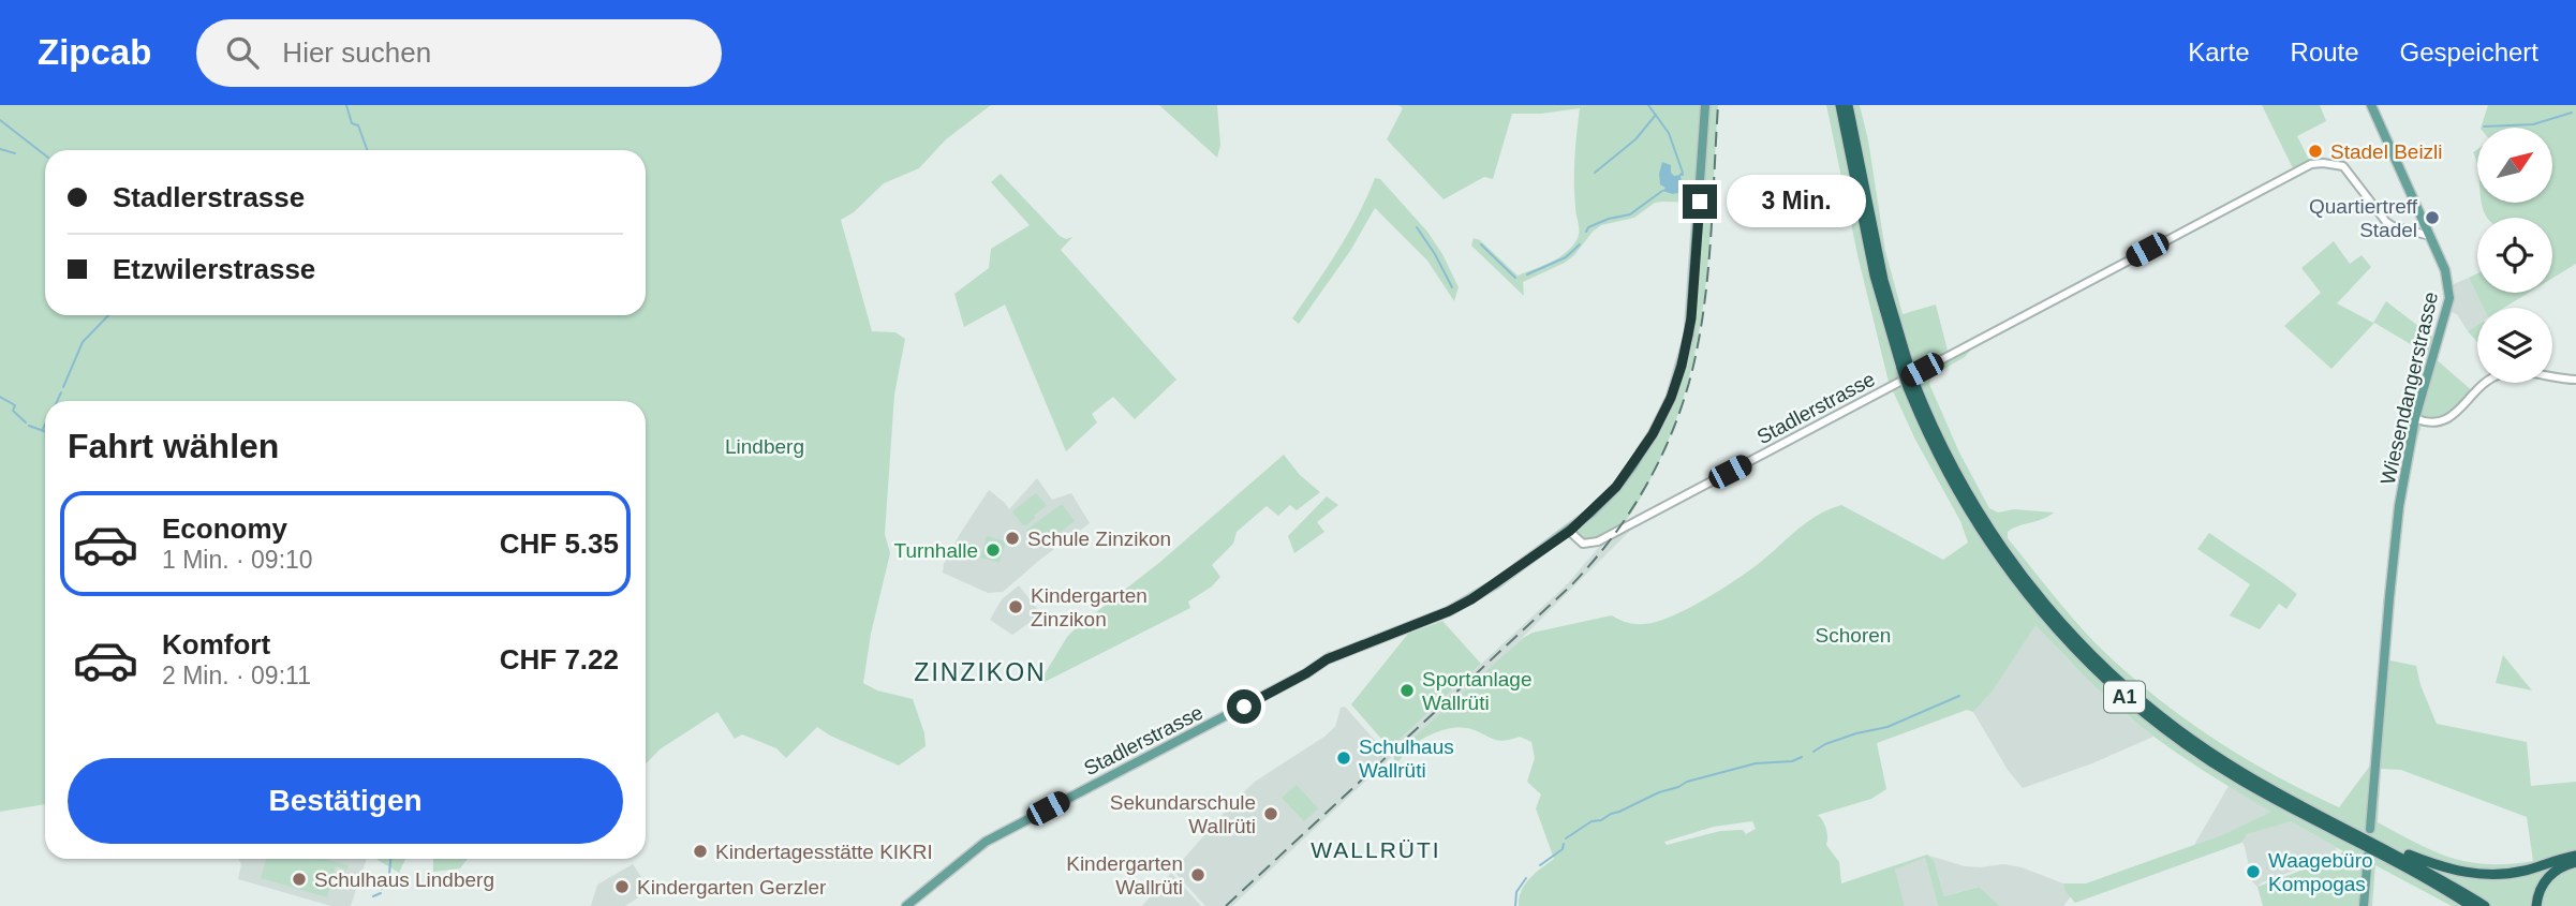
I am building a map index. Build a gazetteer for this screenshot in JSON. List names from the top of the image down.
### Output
{
  "streets": {
    "highway": ["A1"],
    "main road": ["Wiesendangerstrasse", "Stadlerstrasse"]
  },
  "crossings": [
    ["Wiesendangerstrasse", "Stadlerstrasse"]
  ],
  "districts": ["ZINZIKON", "WALLRÜTI"],
  "parks": ["Lindberg", "Schoren"],
  "places": [
    "Stadel Beizli",
    "Quartiertreff Stadel",
    "Schule Zinzikon",
    "Turnhalle",
    "Kindergarten Zinzikon",
    "Sportanlage Wallrüti",
    "Schulhaus Wallrüti",
    "Sekundarschule Wallrüti",
    "Kindertagesstätte KIKRI",
    "Waagebüro Kompogas",
    "Kindergarten Wallrüti",
    "Schulhaus Lindberg",
    "Kindergarten Gerzler"
  ],
  "north": "top right",
  "page": {
    "header": "Zipcab",
    "search": "Hier suchen",
    "nav": ["Karte", "Route", "Gespeichert"],
    "banner": ["Stadlerstrasse", "Etzwilerstrasse"],
    "bubble": "3 Min.",
    "heading": "Fahrt wählen",
    "list": [
      {
        "name": "Economy",
        "note": "1 Min. · 09:10",
        "value": "CHF 5.35"
      },
      {
        "name": "Komfort",
        "note": "2 Min. · 09:11",
        "value": "CHF 7.22"
      }
    ],
    "buttons": "Bestätigen"
  }
}
